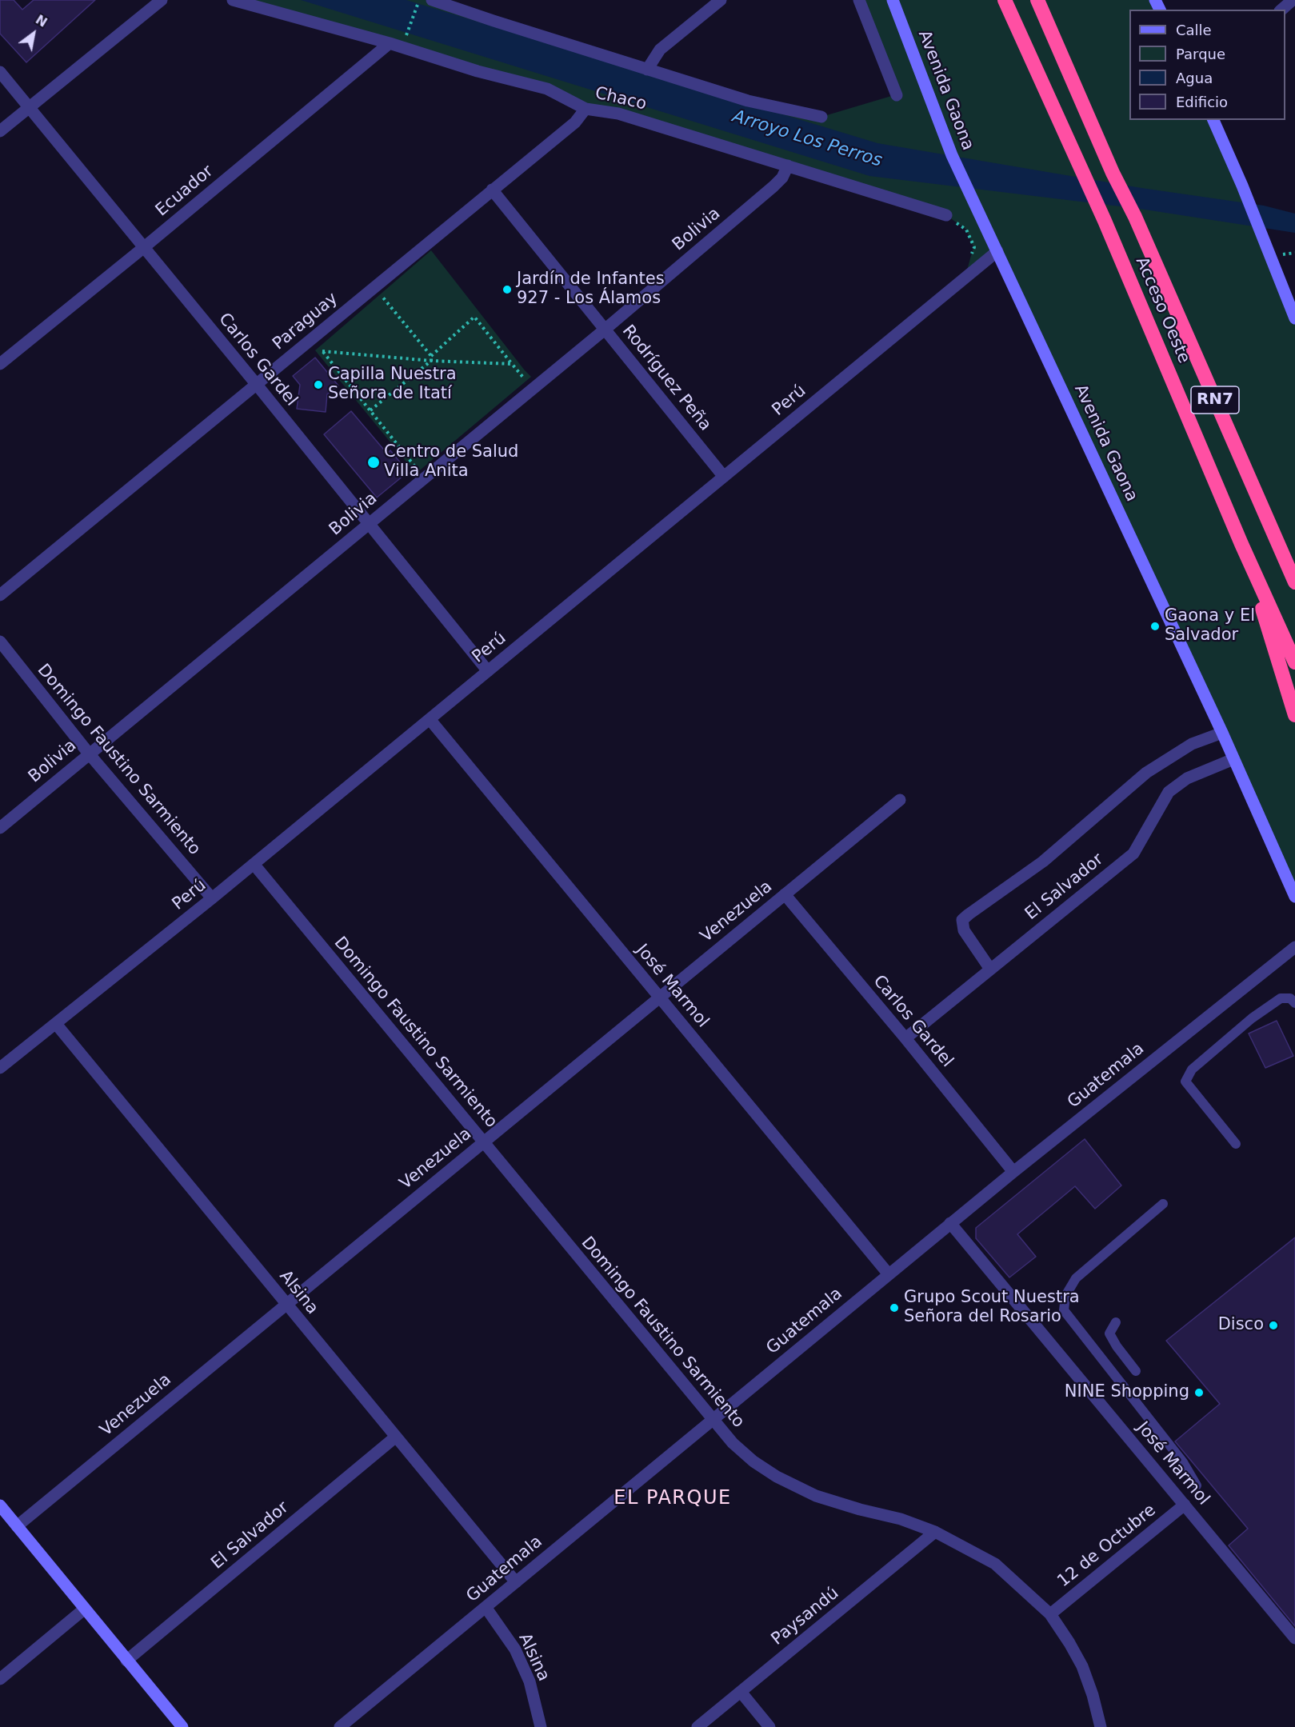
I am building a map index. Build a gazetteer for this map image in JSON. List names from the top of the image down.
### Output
{
  "streets": {
    "highway": ["Acceso Oeste", "RN7"],
    "street": [
      "Avenida Gaona",
      "Chaco",
      "Ecuador",
      "Bolivia",
      "Paraguay",
      "Carlos Gardel",
      "Rodríguez Peña",
      "Perú",
      "Domingo Faustino Sarmiento",
      "El Salvador",
      "Venezuela",
      "José Marmol",
      "Guatemala",
      "Alsina",
      "12 de Octubre",
      "Paysandú"
    ]
  },
  "crossings": [
    ["Avenida Gaona", "Perú"],
    ["Avenida Gaona", "El Salvador"],
    ["Chaco", "Ecuador"],
    ["Chaco", "Bolivia"],
    ["Chaco", "Paraguay"],
    ["Ecuador", "Carlos Gardel"],
    ["Bolivia", "Carlos Gardel"],
    ["Bolivia", "Rodríguez Peña"],
    ["Bolivia", "Domingo Faustino Sarmiento"],
    ["Paraguay", "Carlos Gardel"],
    ["Paraguay", "Rodríguez Peña"],
    ["Carlos Gardel", "Perú"],
    ["Carlos Gardel", "El Salvador"],
    ["Carlos Gardel", "Venezuela"],
    ["Carlos Gardel", "Guatemala"],
    ["Rodríguez Peña", "Perú"],
    ["Perú", "Domingo Faustino Sarmiento"],
    ["Perú", "José Marmol"],
    ["Perú", "Alsina"],
    ["Domingo Faustino Sarmiento", "Venezuela"],
    ["Domingo Faustino Sarmiento", "Guatemala"],
    ["Domingo Faustino Sarmiento", "12 de Octubre"],
    ["Domingo Faustino Sarmiento", "Paysandú"],
    ["El Salvador", "Alsina"],
    ["Venezuela", "José Marmol"],
    ["Venezuela", "Alsina"],
    ["José Marmol", "Guatemala"],
    ["José Marmol", "12 de Octubre"],
    ["Guatemala", "Alsina"]
  ],
  "districts": ["EL PARQUE"],
  "water": ["Arroyo Los Perros"],
  "places": [
    "Jardín de Infantes 927 - Los Álamos",
    "Capilla Nuestra Señora de Itatí",
    "Centro de Salud Villa Anita",
    "Gaona y El Salvador",
    "Grupo Scout Nuestra Señora del Rosario",
    "Disco",
    "NINE Shopping"
  ],
  "legend": [
    "Calle",
    "Parque",
    "Agua",
    "Edificio"
  ],
  "north": "top right"
}
